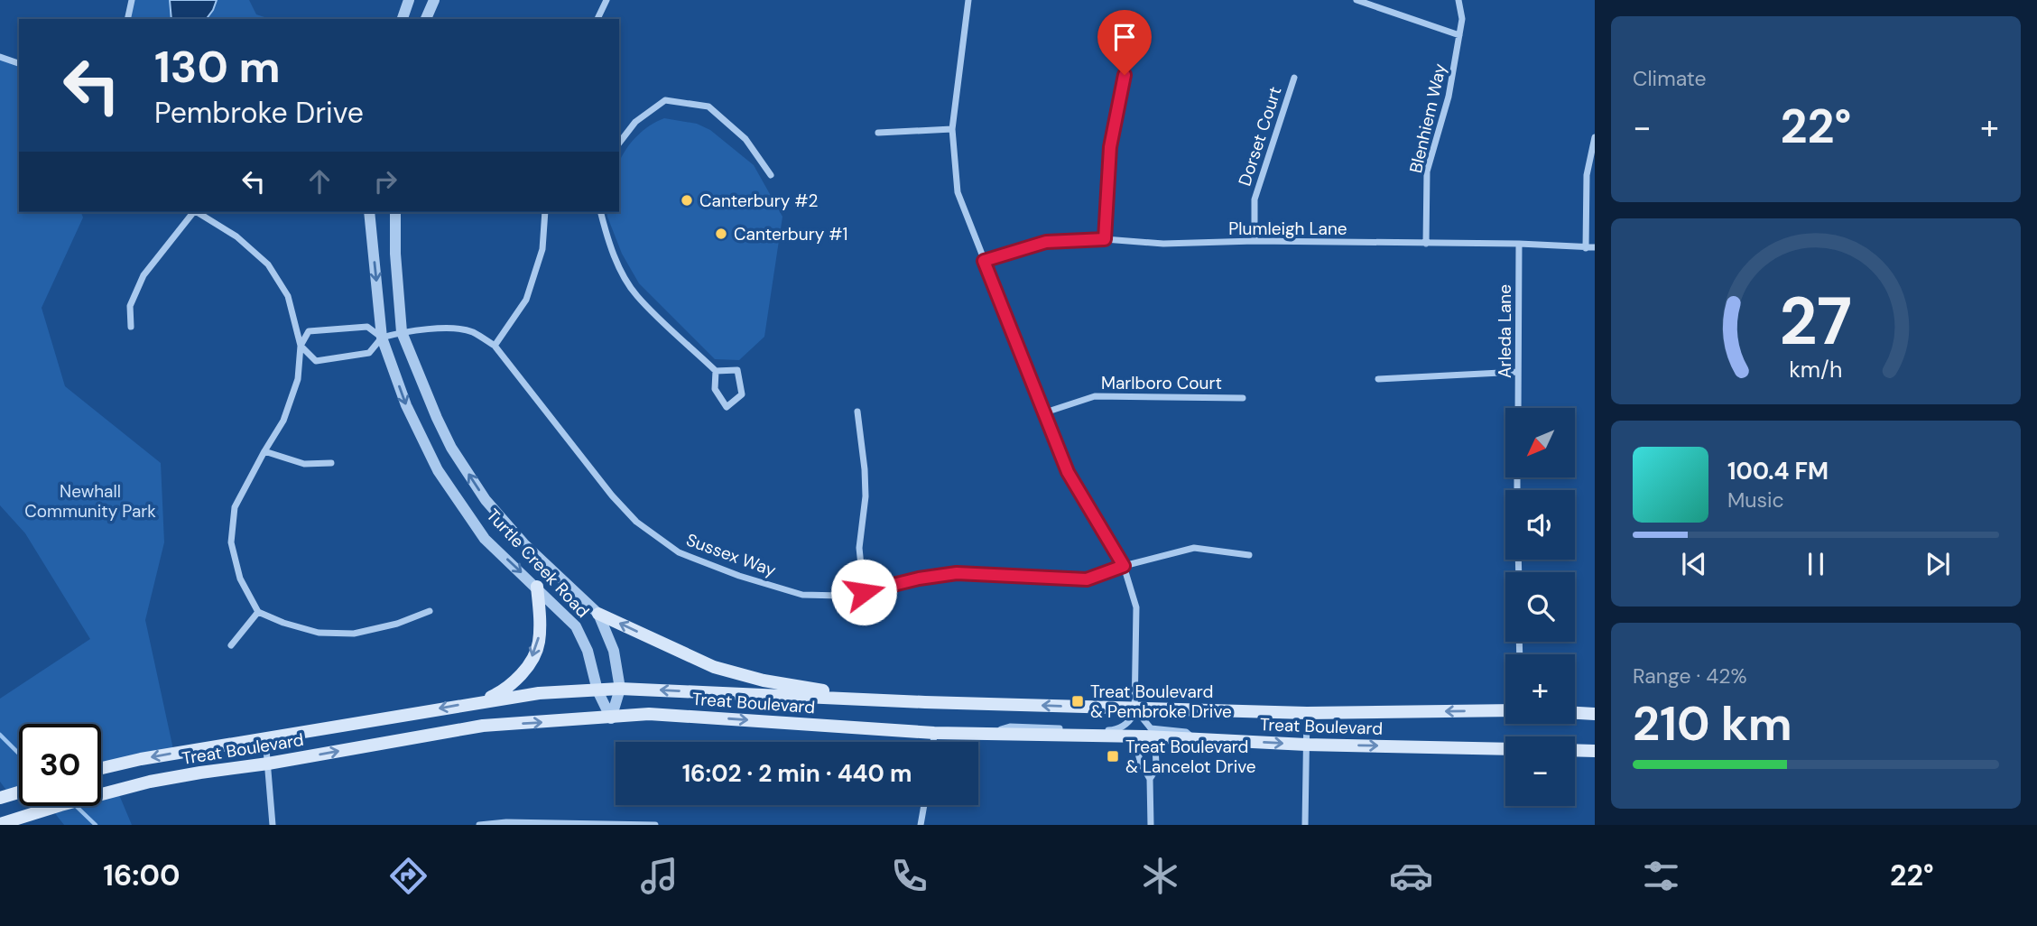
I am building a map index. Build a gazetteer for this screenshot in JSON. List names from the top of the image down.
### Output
{
  "streets": {
    "main road": ["Treat Boulevard"],
    "street": [
      "Blenhiem Way",
      "Dorset Court",
      "Plumleigh Lane",
      "Arleda Lane",
      "Marlboro Court",
      "Sussex Way",
      "Turtle Creek Road"
    ]
  },
  "crossings": [
    ["Blenhiem Way", "Plumleigh Lane"],
    ["Dorset Court", "Plumleigh Lane"],
    ["Plumleigh Lane", "Arleda Lane"],
    ["Sussex Way", "Turtle Creek Road"],
    ["Turtle Creek Road", "Treat Boulevard"]
  ],
  "parks": ["Newhall Community Park"],
  "places": {
    "other": ["Canterbury #2", "Canterbury #1"],
    "transit": ["Treat Boulevard & Pembroke Drive", "Treat Boulevard & Lancelot Drive"]
  },
  "north": "bottom left",
  "page": {
    "tile": [
      "Climate",
      ["Range · 42%", "210 km"]
    ],
    "turn": ["130 m", "Pembroke Drive"],
    "heat": ["−", "22°", "+"],
    "map_buttons": ["+", "−"],
    "song": ["100.4 FM", "Music"],
    "limit": "30",
    "trip": "16:02 · 2 min · 440 m",
    "tabs": ["16:00", "22°"],
    "gauge": ["27", "km/h"]
  }
}
